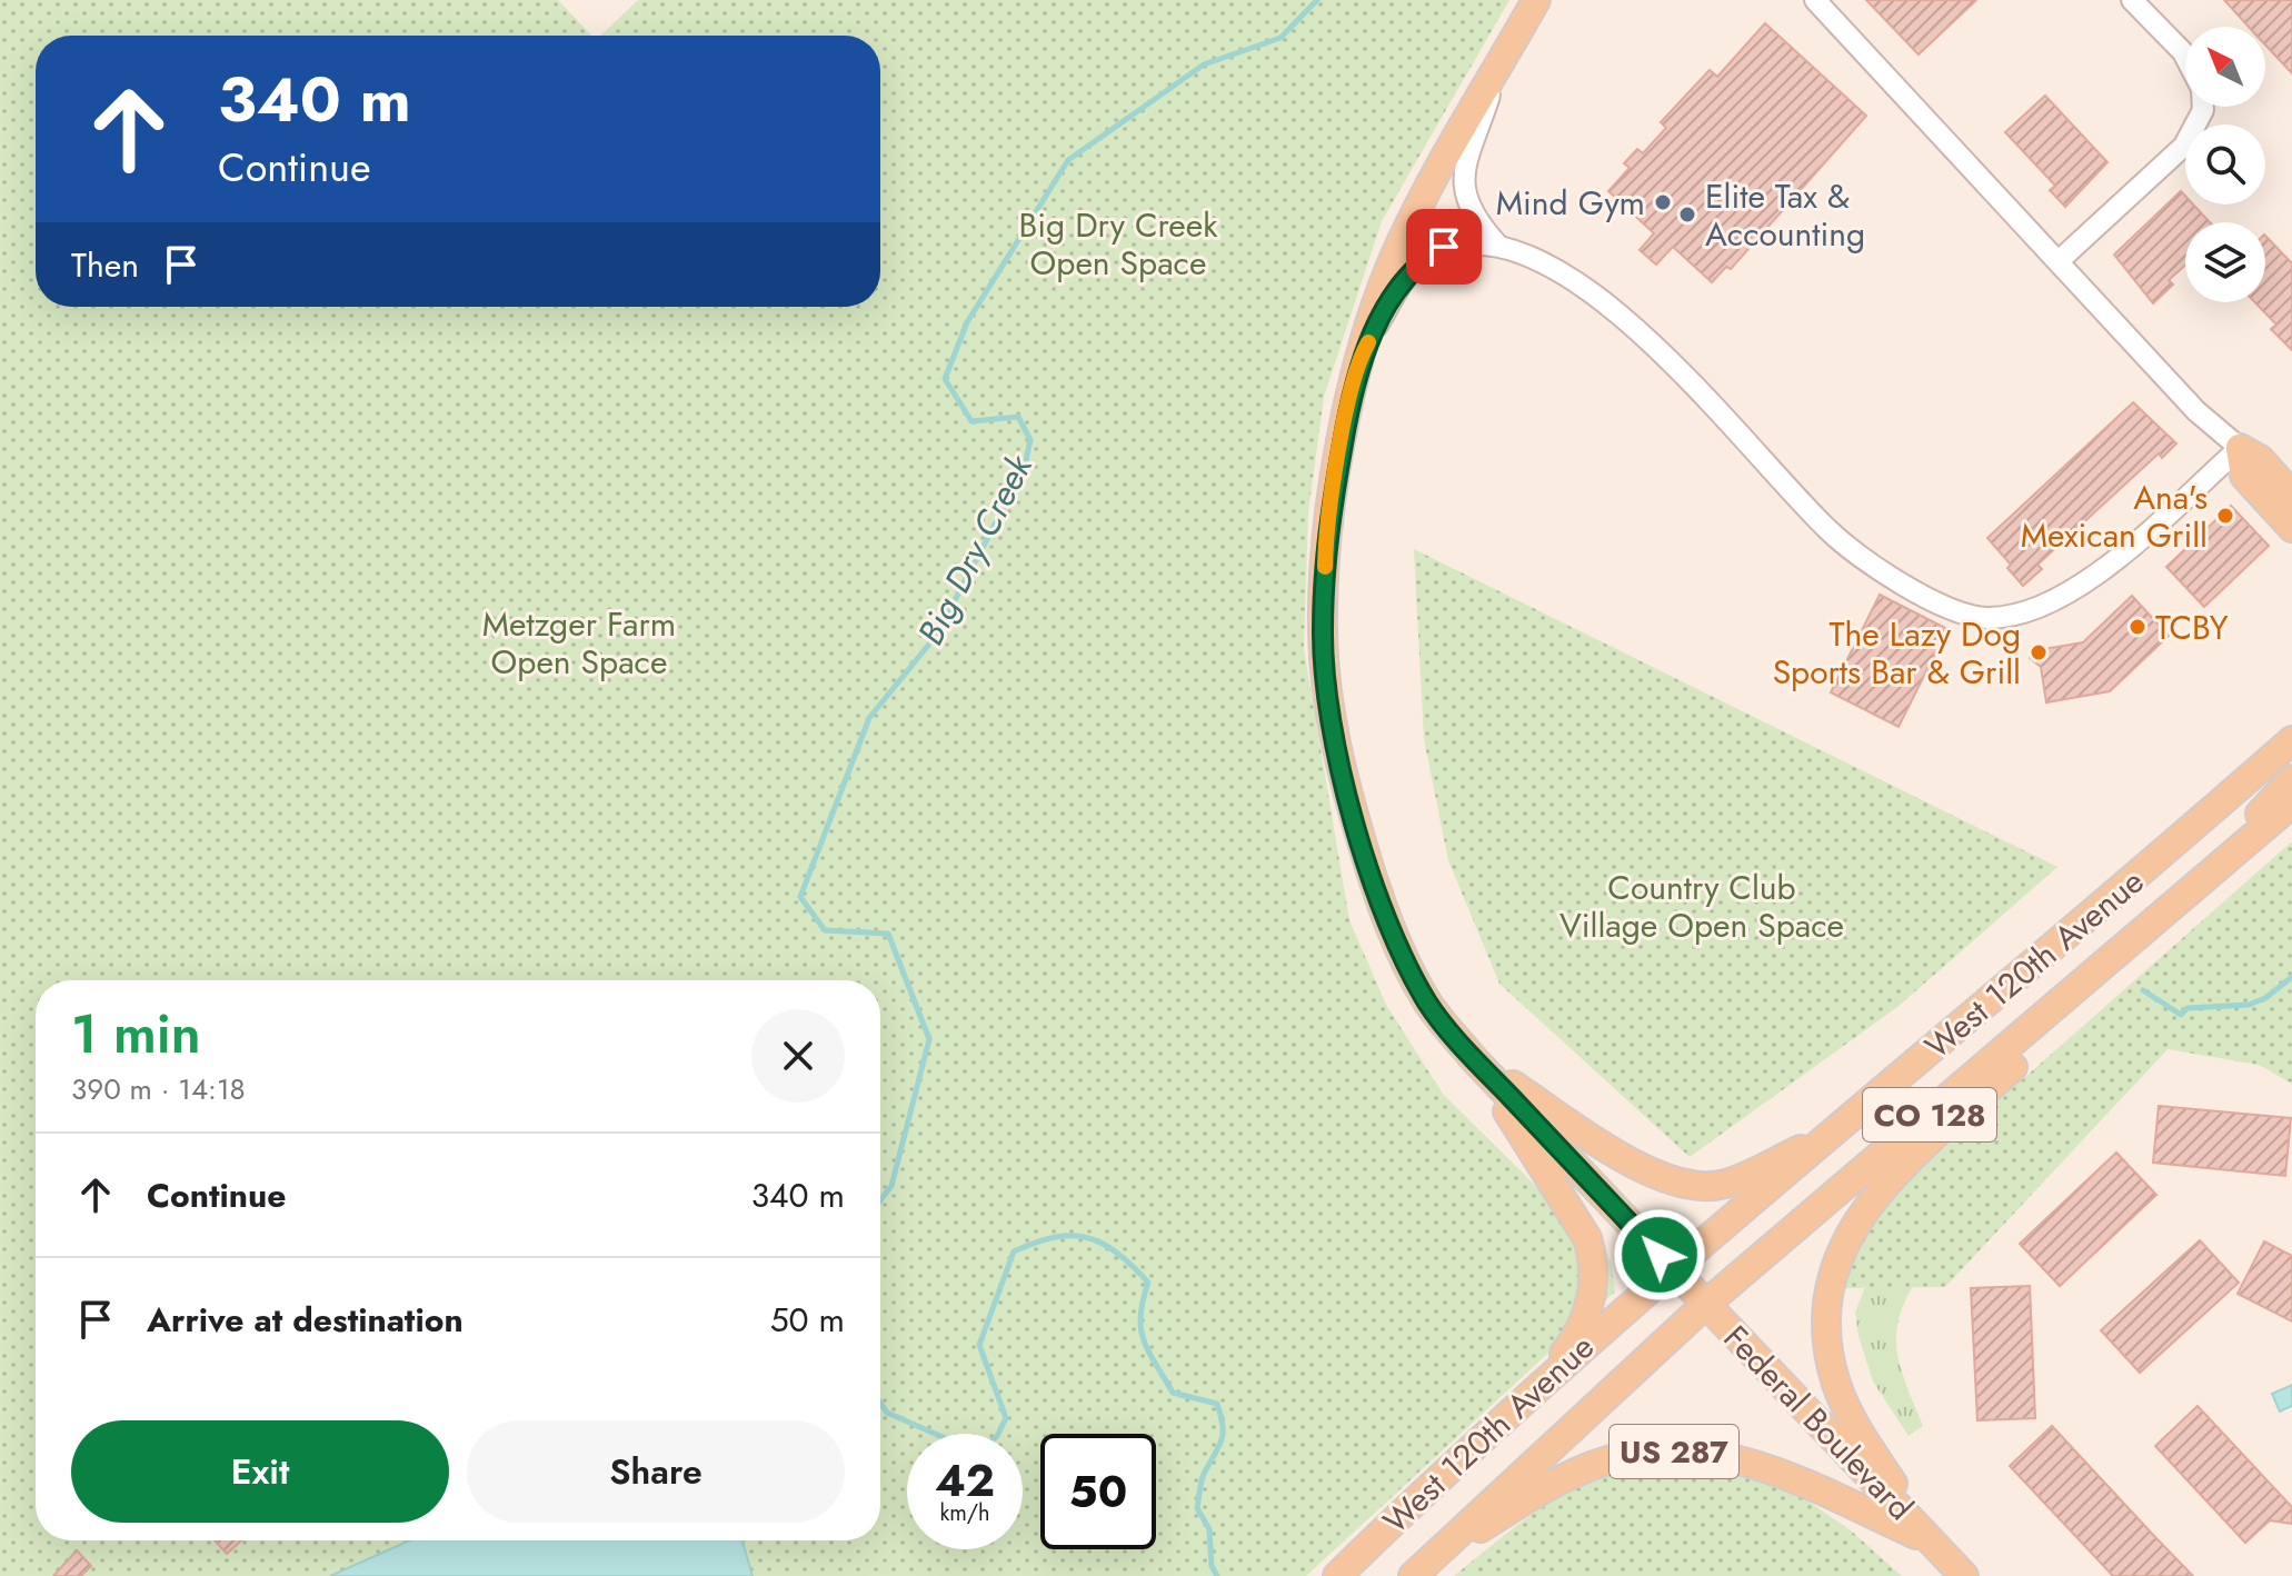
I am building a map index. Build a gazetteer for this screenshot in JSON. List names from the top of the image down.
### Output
{
  "streets": {
    "main road": [
      "West 120th Avenue",
      "CO 128",
      "Federal Boulevard",
      "US 287"
    ]
  },
  "crossings": [
    ["West 120th Avenue", "Federal Boulevard"],
    ["West 120th Avenue", "US 287"],
    ["Federal Boulevard", "US 287"]
  ],
  "water": ["Big Dry Creek"],
  "parks": ["Big Dry Creek Open Space", "Metzger Farm Open Space", "Country Club Village Open Space"],
  "places": [
    "Mind Gym",
    "Elite Tax & Accounting",
    "Ana's Mexican Grill",
    "TCBY",
    "The Lazy Dog Sports Bar & Grill"
  ],
  "north": "top left",
  "page": {
    "turn": ["340 m", "Continue"],
    "then": "Then",
    "heading": ["1 min", "390 m · 14:18"],
    "list": [
      {
        "name": "Continue",
        "value": "340 m"
      },
      {
        "name": "Arrive at destination",
        "value": "50 m"
      }
    ],
    "buttons": ["Exit", "Share"],
    "speed": "42 km/h",
    "limit": "50"
  }
}
